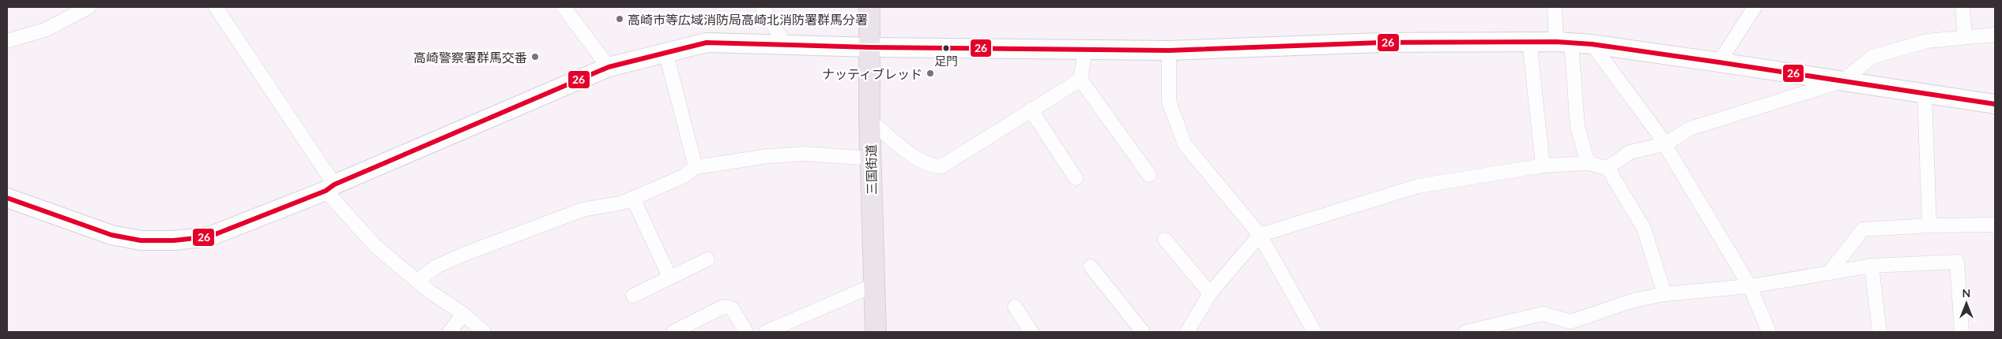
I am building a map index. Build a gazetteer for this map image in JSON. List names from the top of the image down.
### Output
{
  "streets": {
    "main road": ["三国街道"]
  },
  "places": [
    "高崎市等広域消防局高崎北消防署群馬分署",
    "足門",
    "高崎警察署群馬交番",
    "ナッティブレッド"
  ],
  "lines": ["transit line 26"],
  "north": "top"
}
